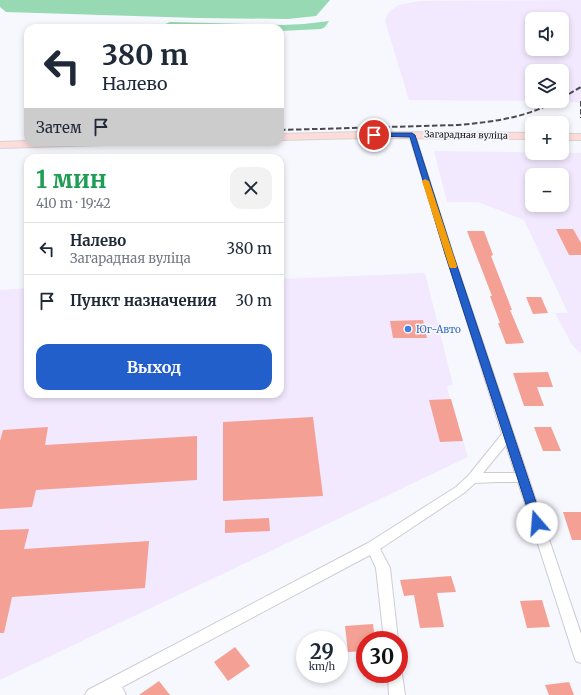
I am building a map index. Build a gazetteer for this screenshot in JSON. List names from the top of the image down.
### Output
{
  "streets": {
    "main road": ["Загарадная вуліца"]
  },
  "places": ["Юг-Авто"],
  "page": {
    "map_buttons": ["+", "−"],
    "turn": ["380 m", "Налево"],
    "then": "Затем",
    "heading": ["1 мин", "410 m · 19:42"],
    "list": [
      {
        "name": "Налево",
        "note": "Загарадная вуліца",
        "value": "380 m"
      },
      {
        "name": "Пункт назначения",
        "value": "30 m"
      }
    ],
    "buttons": "Выход",
    "speed": "29 km/h",
    "limit": "30"
  }
}
